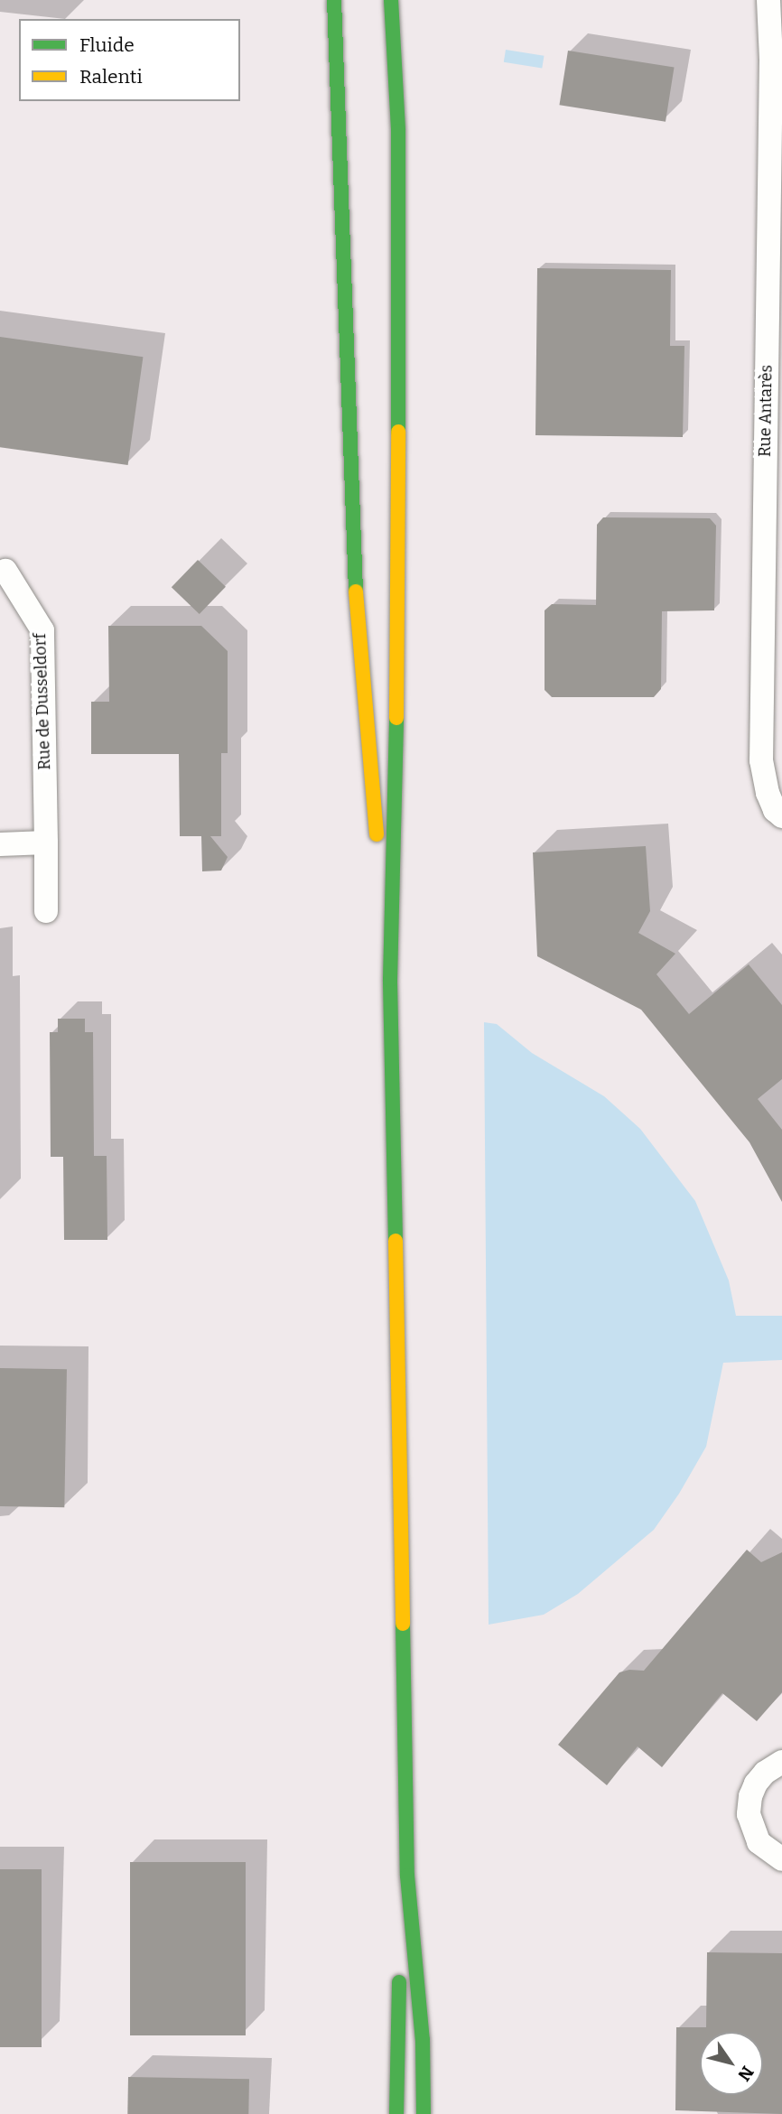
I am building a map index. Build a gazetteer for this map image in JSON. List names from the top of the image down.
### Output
{
  "streets": {
    "street": ["Rue Antarès", "Rue de Dusseldorf"]
  },
  "legend": ["Fluide", "Ralenti"],
  "north": "bottom right"
}
